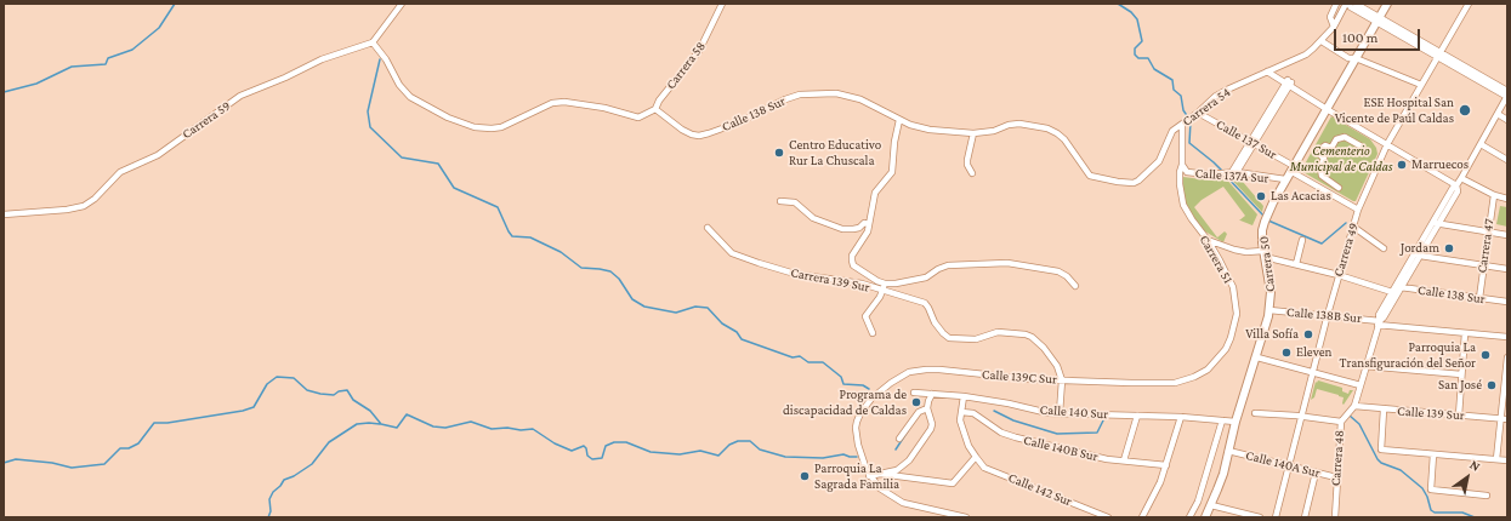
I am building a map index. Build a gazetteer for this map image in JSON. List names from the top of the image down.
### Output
{
  "streets": {
    "main road": ["Carrera 50"],
    "street": [
      "Carrera 58",
      "Carrera 54",
      "Calle 138 Sur",
      "Carrera 59",
      "Calle 137 Sur",
      "Calle 137A Sur",
      "Carrera 47",
      "Carrera 49",
      "Carrera 51",
      "Carrera 139 Sur",
      "Calle 138B Sur",
      "Calle 139C Sur",
      "Calle 140 Sur",
      "Calle 139 Sur",
      "Calle 140B Sur",
      "Carrera 48",
      "Calle 140A Sur",
      "Calle 142 Sur"
    ]
  },
  "crossings": [
    ["Carrera 58", "Calle 138 Sur"],
    ["Carrera 54", "Calle 138 Sur"],
    ["Carrera 54", "Calle 137 Sur"],
    ["Carrera 54", "Carrera 51"],
    ["Calle 138 Sur", "Carrera 47"],
    ["Calle 138 Sur", "Carrera 48"],
    ["Calle 137 Sur", "Carrera 49"],
    ["Calle 137 Sur", "Carrera 50"],
    ["Calle 137A Sur", "Carrera 51"],
    ["Calle 137A Sur", "Carrera 50"],
    ["Carrera 49", "Calle 138B Sur"],
    ["Carrera 49", "Calle 140A Sur"],
    ["Carrera 51", "Calle 139C Sur"],
    ["Carrera 50", "Calle 138B Sur"],
    ["Carrera 50", "Calle 140 Sur"],
    ["Carrera 50", "Calle 140A Sur"],
    ["Carrera 139 Sur", "Calle 139C Sur"],
    ["Calle 138B Sur", "Carrera 48"],
    ["Calle 139 Sur", "Carrera 48"],
    ["Carrera 48", "Calle 140A Sur"]
  ],
  "parks": ["Cementerio Municipal de Caldas"],
  "places": [
    "ESE Hospital San Vicente de Paúl Caldas",
    "Centro Educativo Rur La Chuscala",
    "Marruecos",
    "Las Acacias",
    "Jordam",
    "Villa Sofía",
    "Eleven",
    "Parroquia La Transfiguración del Señor",
    "San José",
    "Programa de discapacidad de Caldas",
    "Parroquia La Sagrada Familia"
  ],
  "scale_bar": "100 m",
  "north": "top right"
}
